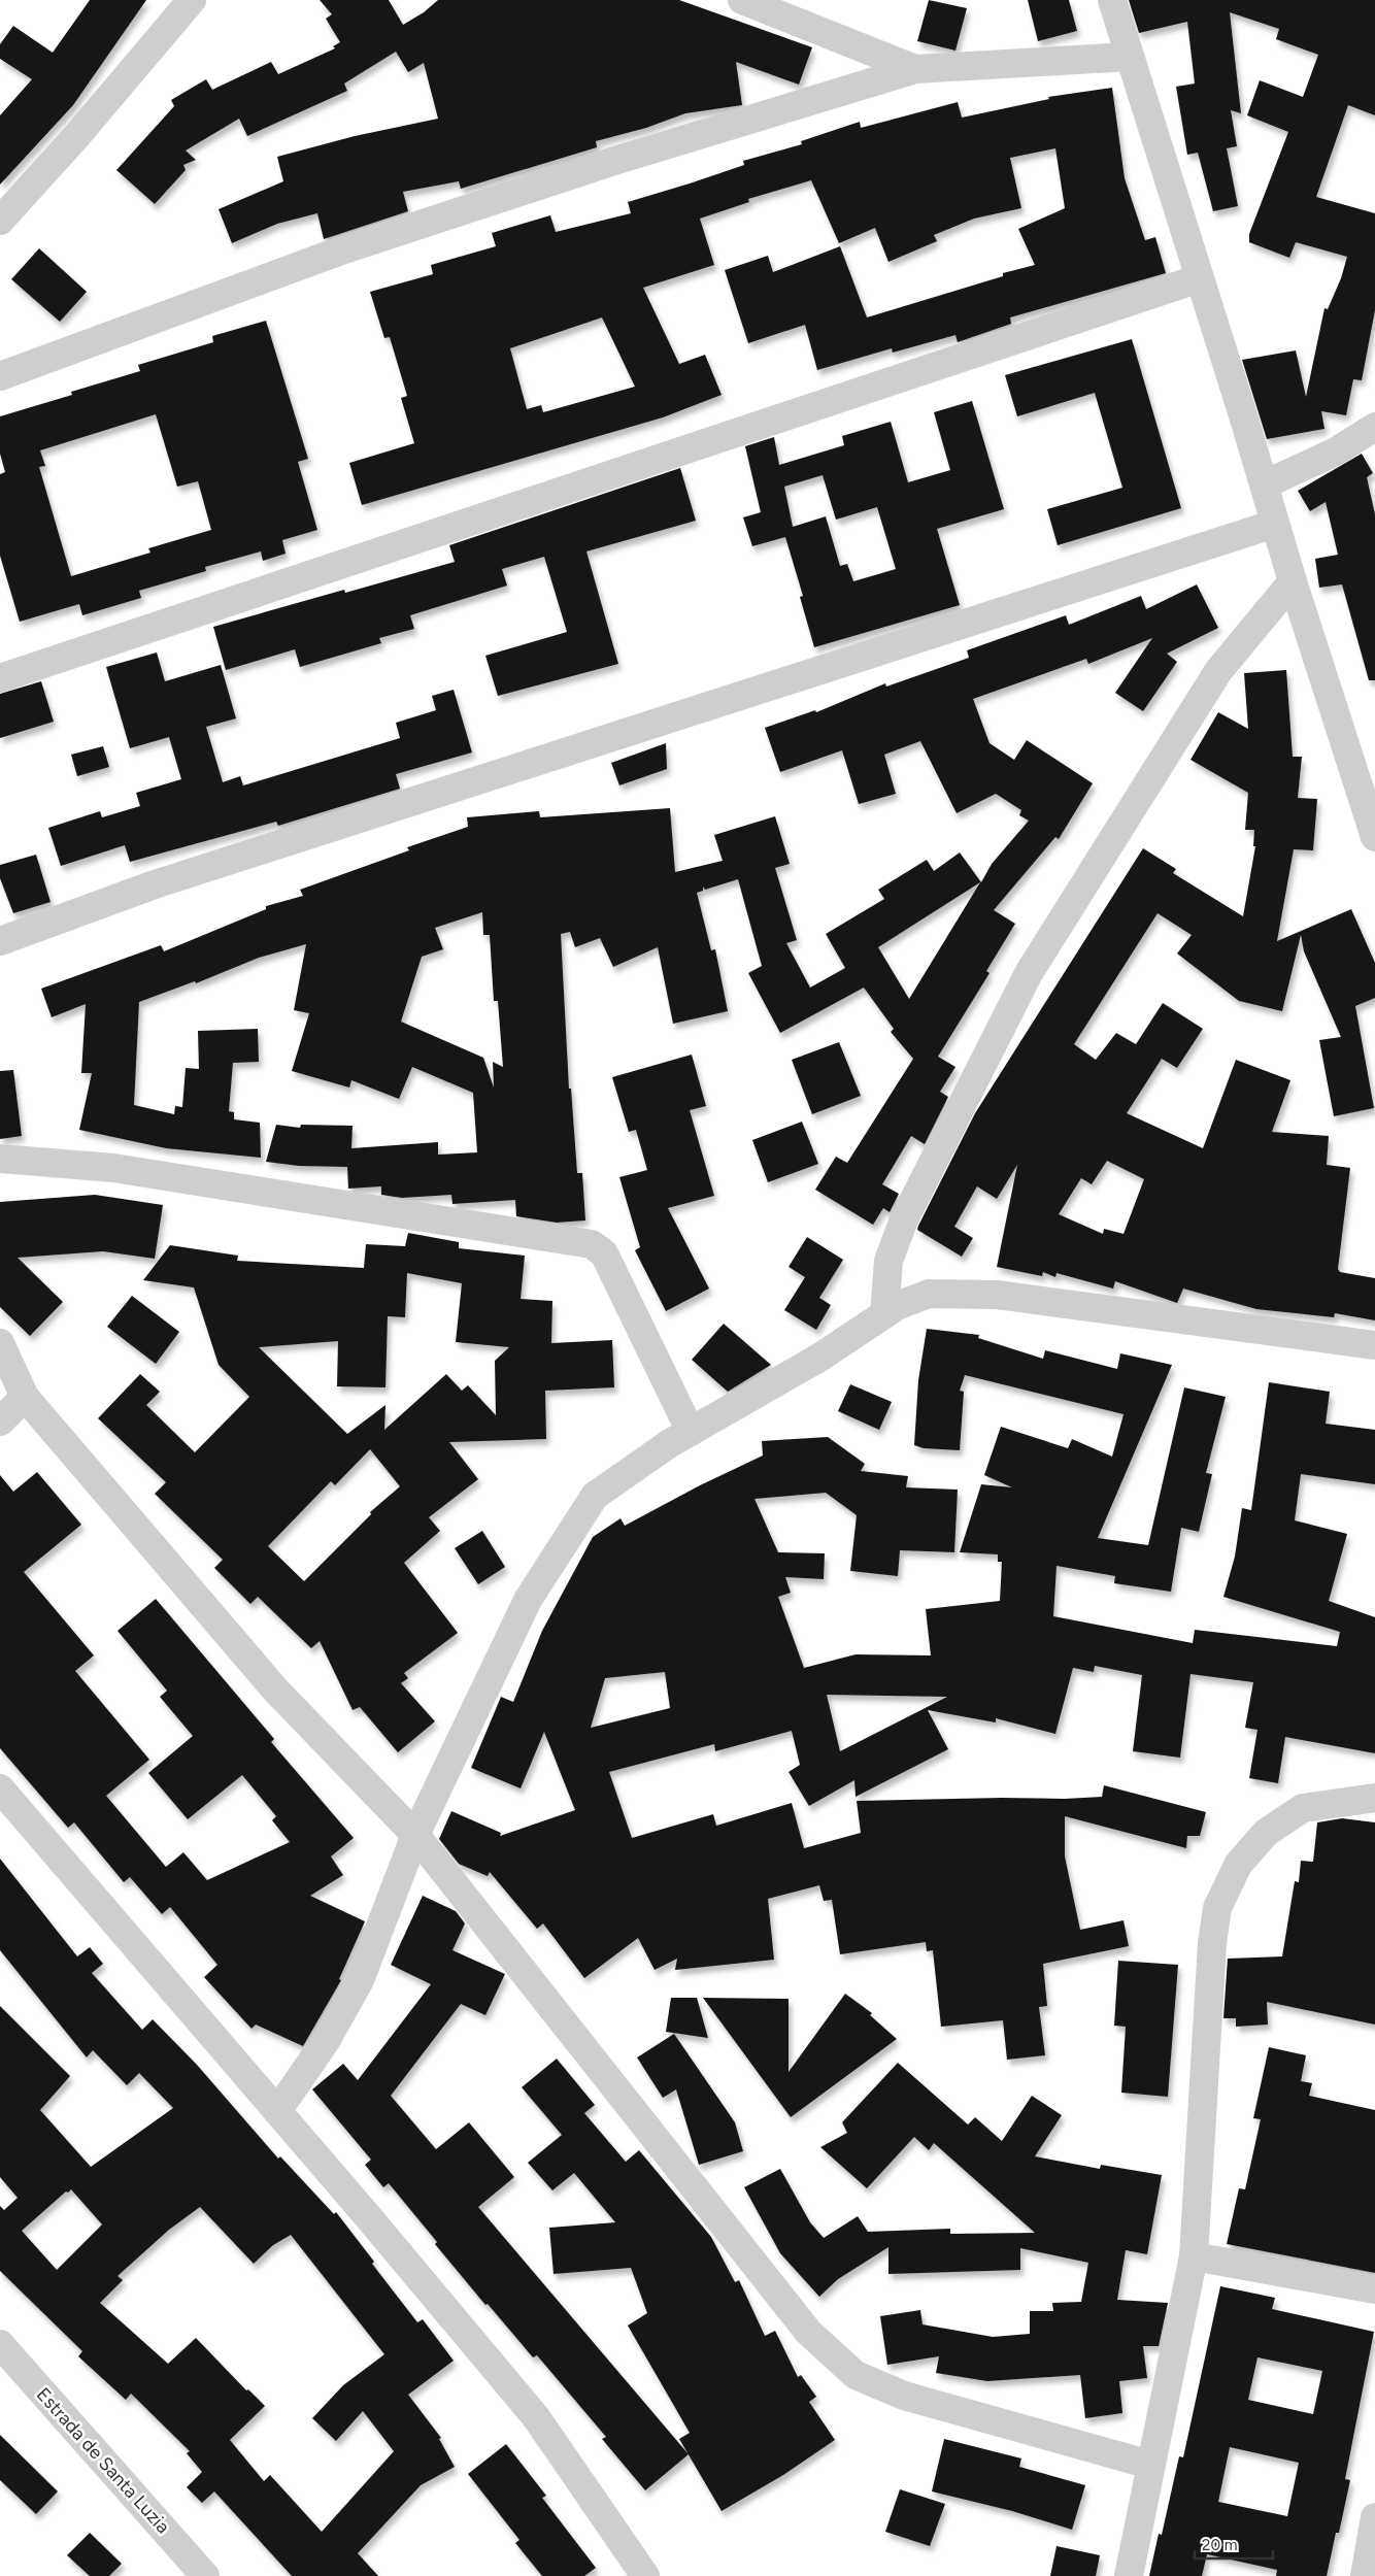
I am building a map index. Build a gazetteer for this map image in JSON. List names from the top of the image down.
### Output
{
  "streets": {
    "street": ["Estrada de Santa Luzia"]
  },
  "scale_bar": "20 m"
}
